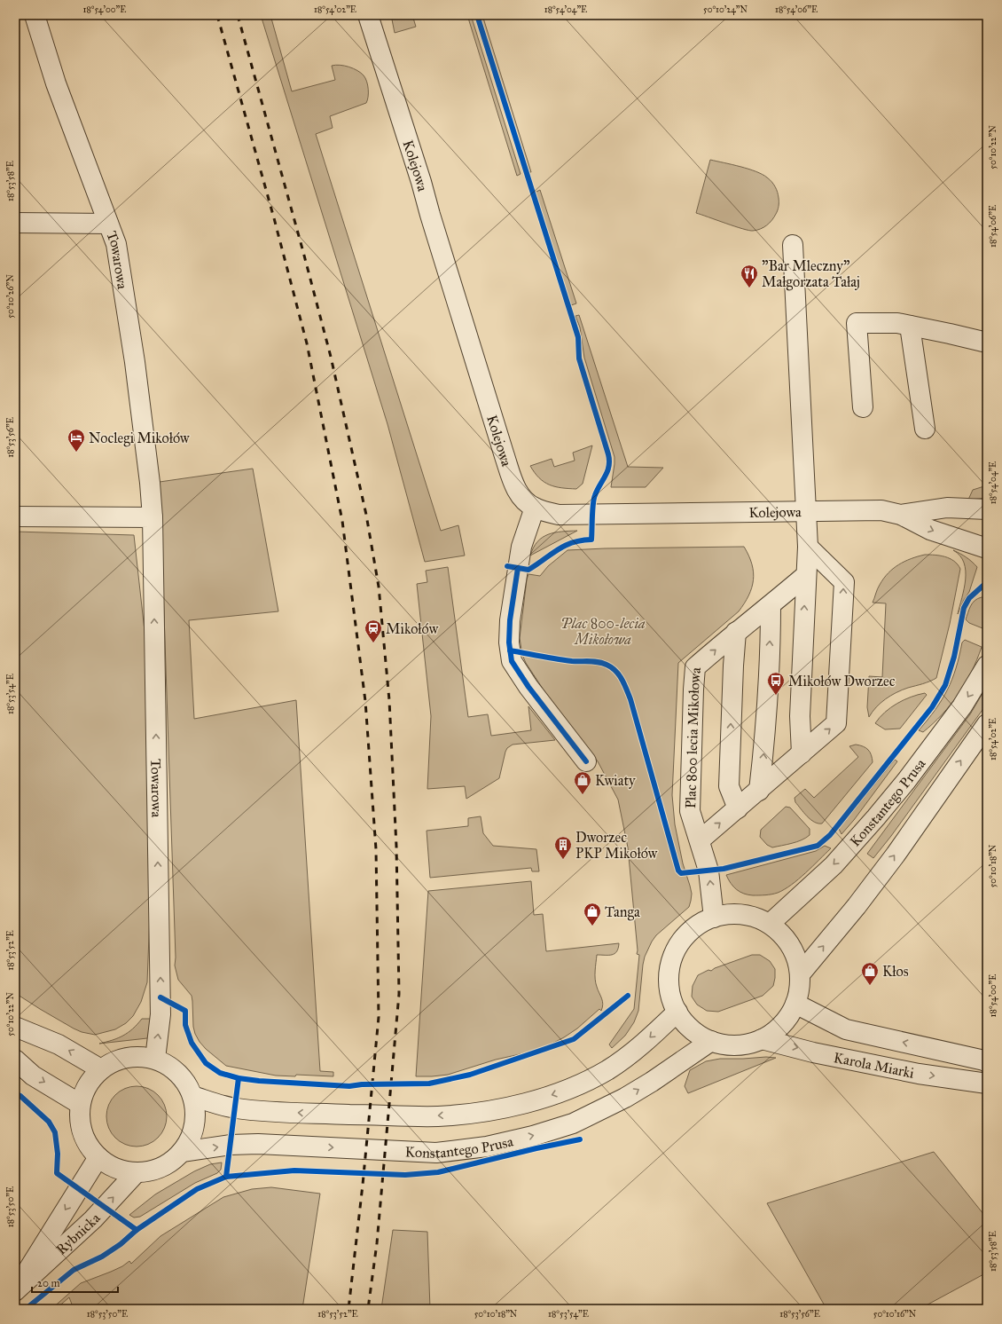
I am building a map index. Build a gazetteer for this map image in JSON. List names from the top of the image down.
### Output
{
  "streets": {
    "street": [
      "Kolejowa",
      "Towarowa",
      "Plac 800 lecia Mikołowa",
      "Konstantego Prusa",
      "Karola Miarki",
      "Rybnicka"
    ]
  },
  "crossings": [
    ["Towarowa", "Konstantego Prusa"],
    ["Towarowa", "Rybnicka"],
    ["Konstantego Prusa", "Rybnicka"]
  ],
  "one_way": ["Towarowa"],
  "parks": ["Plac 800-lecia Mikołowa"],
  "places": {
    "restaurant": ["\"Bar Mleczny\" Małgorzata Tałaj"],
    "hotel": ["Noclegi Mikołów"],
    "station": ["Mikołów"],
    "bus stop": ["Mikołów Dworzec"],
    "shop": ["Kwiaty", "Tanga", "Kłos"],
    "building": ["Dworzec PKP Mikołów"]
  },
  "scale_bar": "20 m",
  "coordinates": [
    "18°54'00\"E",
    "18°54'02\"E",
    "18°54'04\"E",
    "50°10'24\"N",
    "18°54'06\"E",
    "50°10'22\"N",
    "18°53'58\"E",
    "50°10'26\"N",
    "18°53'56\"E",
    "18°53'54\"E",
    "50°10'18\"N",
    "18°53'52\"E",
    "18°53'50\"E",
    "50°10'16\"N"
  ]
}
